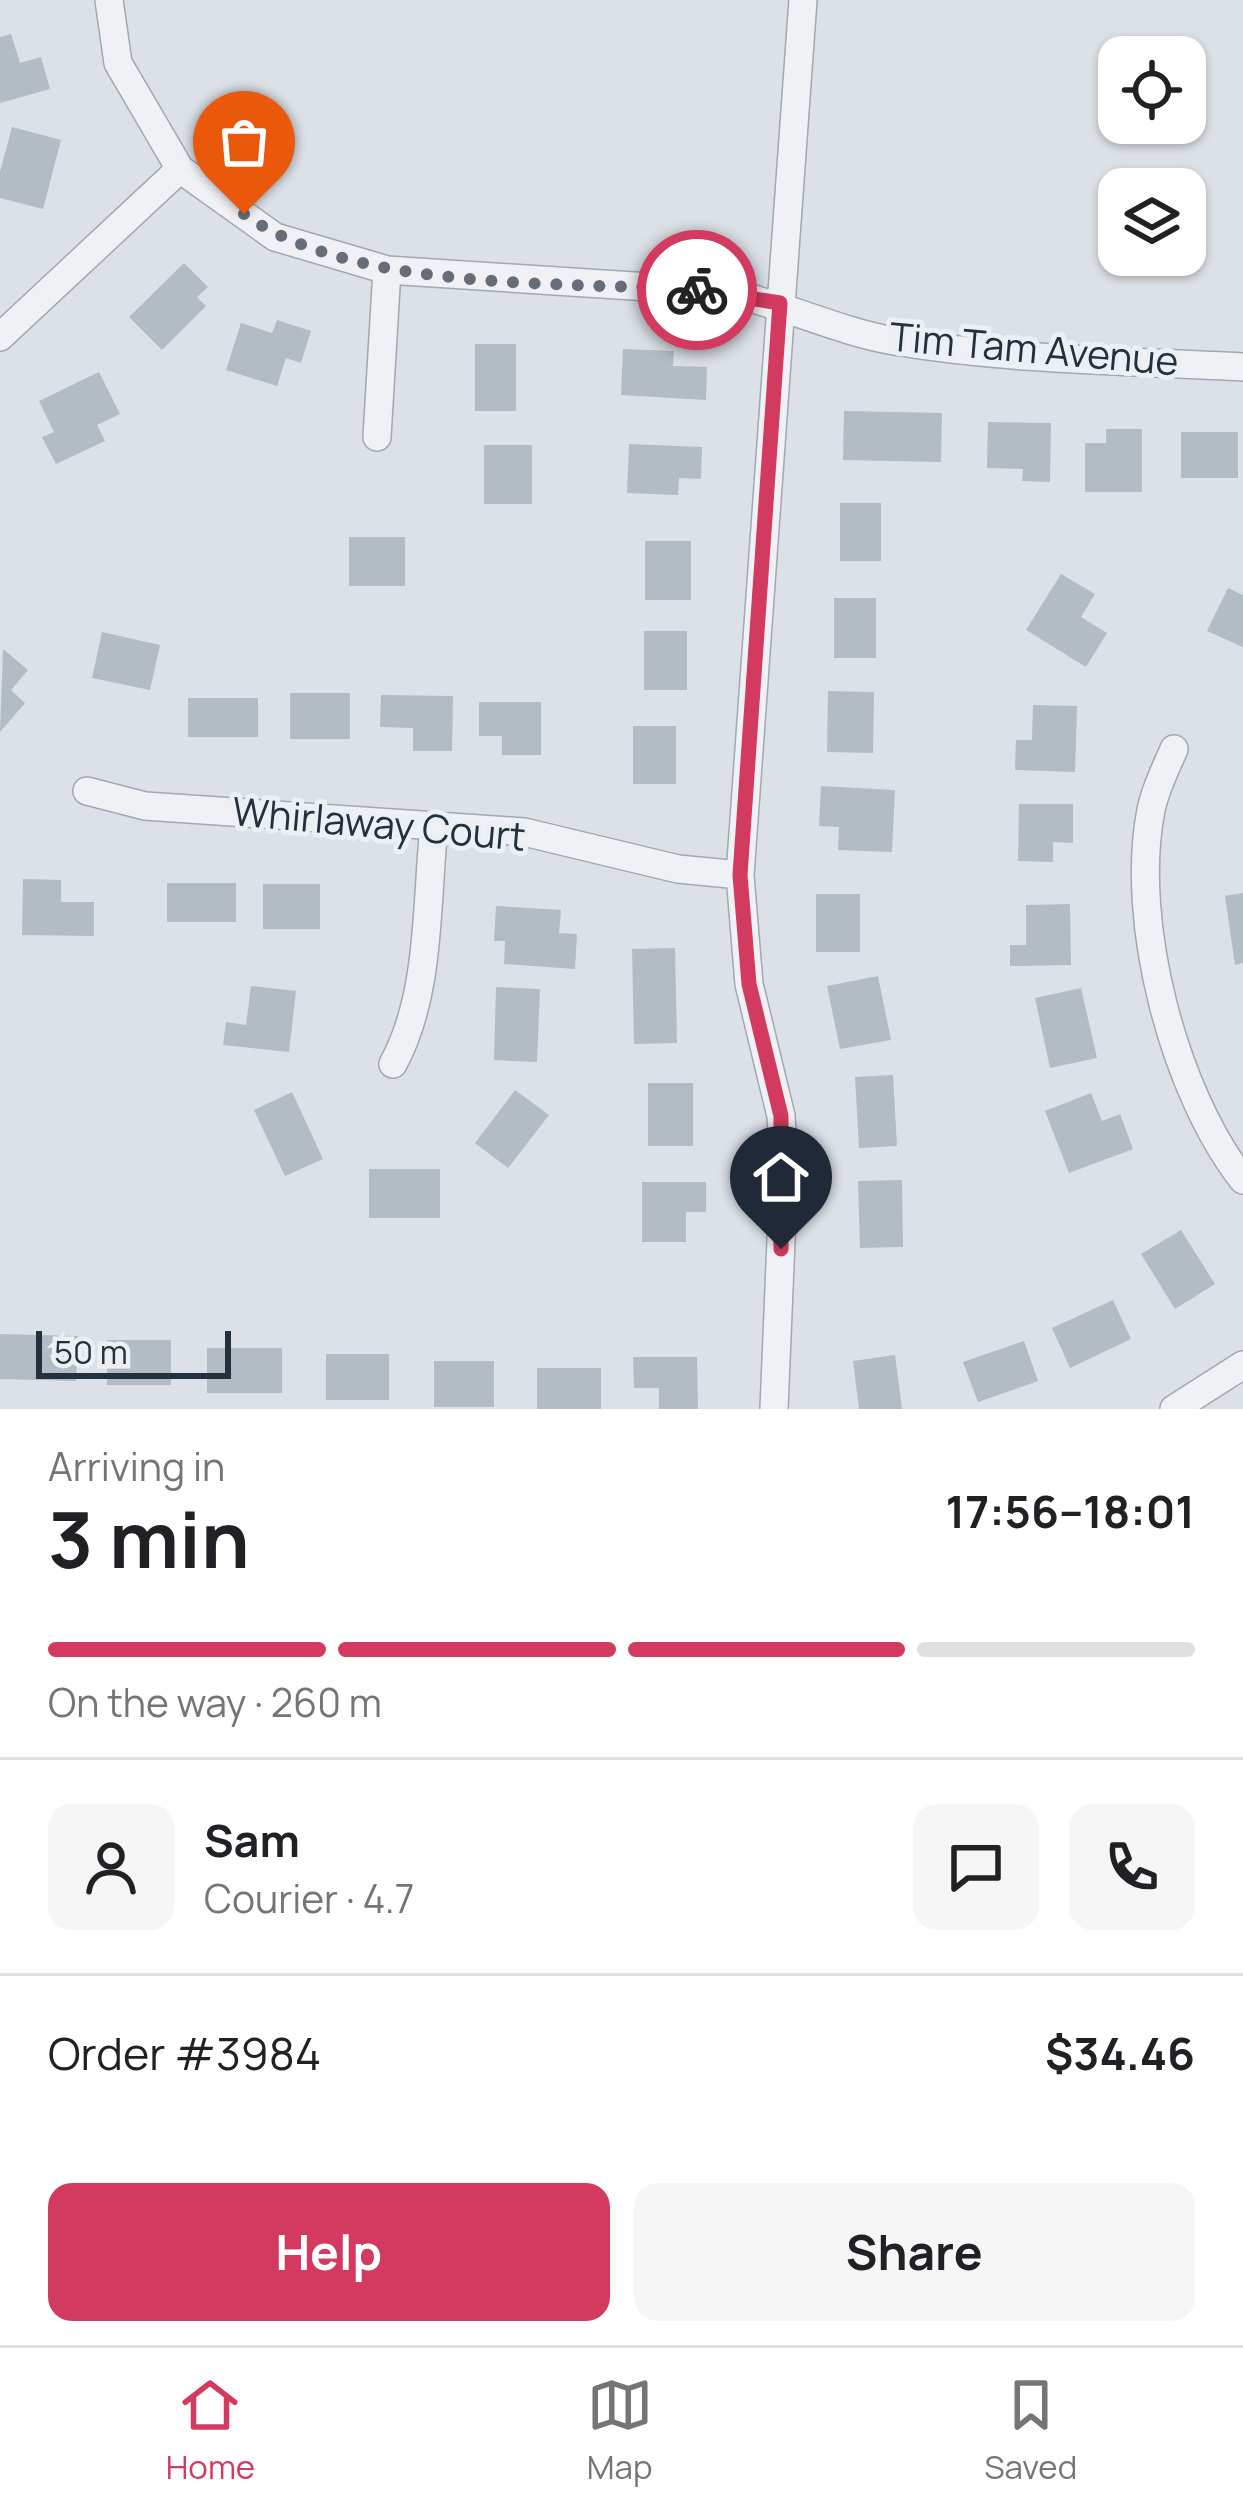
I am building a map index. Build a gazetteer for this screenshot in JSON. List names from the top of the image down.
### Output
{
  "streets": {
    "street": ["Tim Tam Avenue", "Whirlaway Court"]
  },
  "scale_bar": "50 m",
  "page": {
    "scale": "50 m",
    "heading": ["3 min", "Arriving in", "17:56–18:01"],
    "panel": [
      "Sam",
      "Courier · 4.7",
      "Order #3984",
      "$34.46"
    ],
    "bar": "On the way · 260 m",
    "buttons": ["Help", "Share"],
    "tabs": ["Home", "Map", "Saved"]
  }
}
